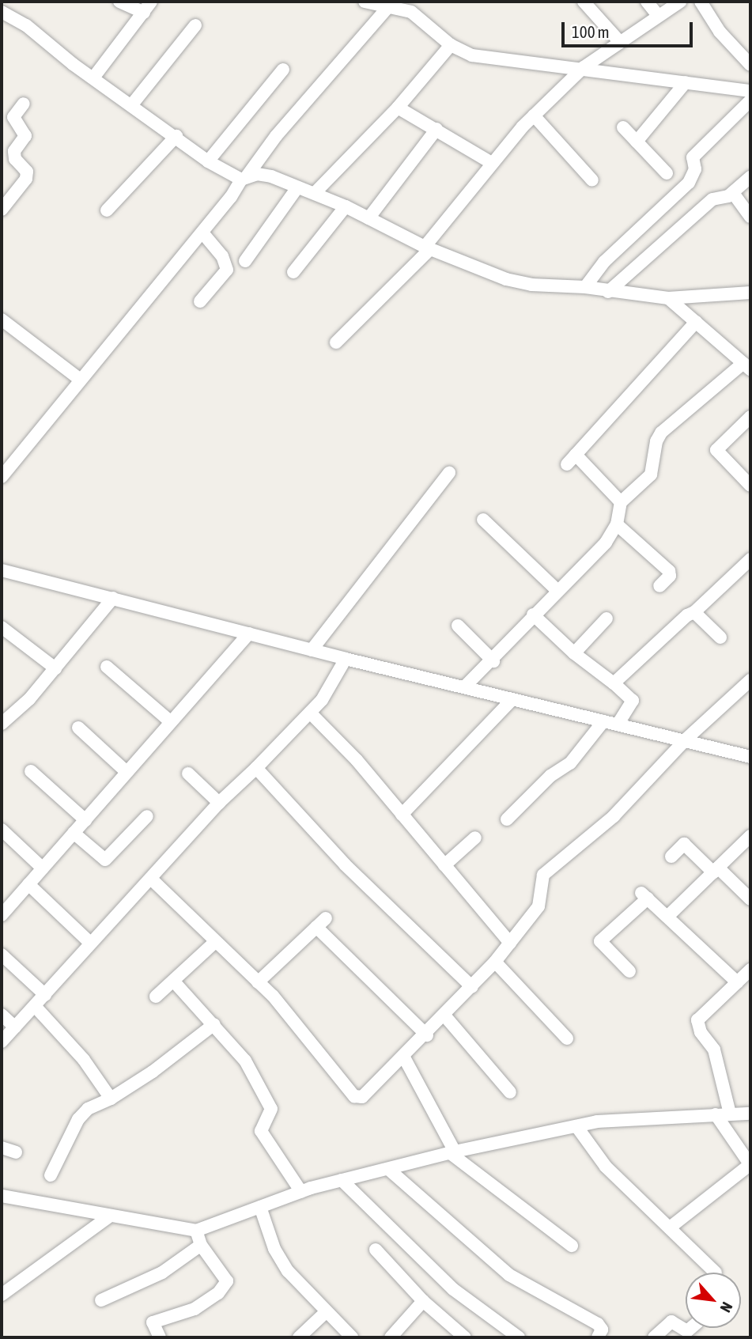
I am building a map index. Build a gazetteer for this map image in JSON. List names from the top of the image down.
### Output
{
  "scale_bar": "100 m",
  "north": "bottom right"
}
